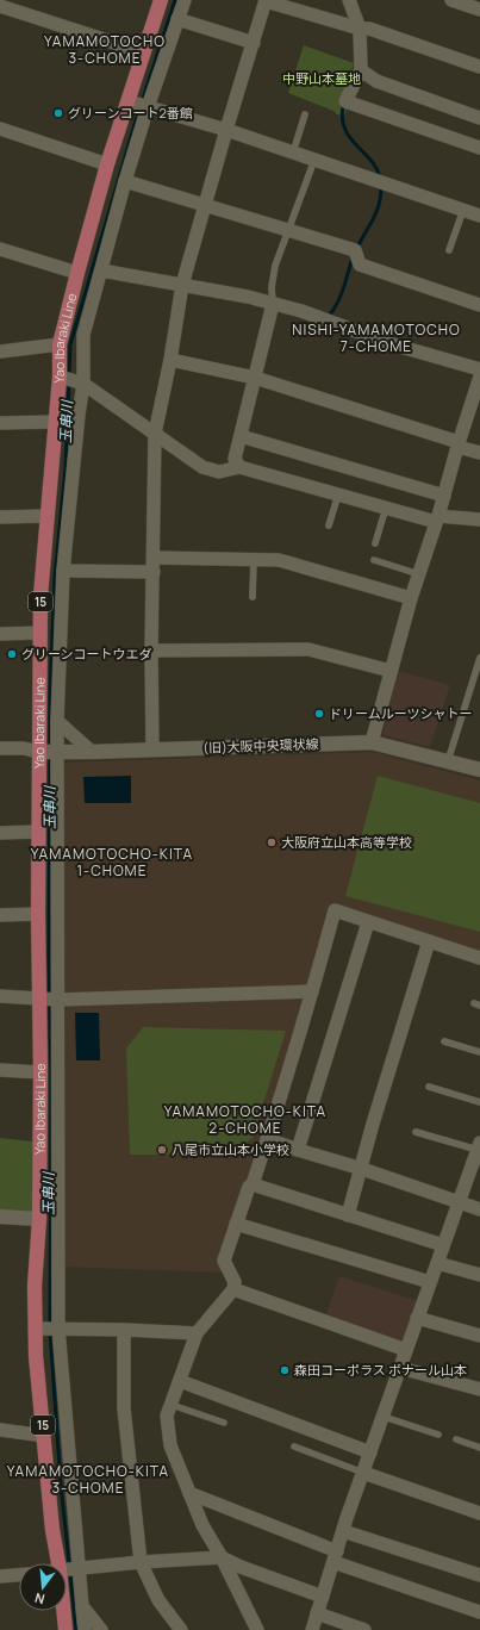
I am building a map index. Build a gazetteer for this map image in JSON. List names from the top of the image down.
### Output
{
  "streets": {
    "main road": ["Yao Ibaraki Line", "15"],
    "street": ["(旧)大阪中央環状線"]
  },
  "crossings": [
    ["Yao Ibaraki Line", "(旧)大阪中央環状線"]
  ],
  "districts": [
    "YAMAMOTOCHO 3-CHOME",
    "NISHI-YAMAMOTOCHO 7-CHOME",
    "YAMAMOTOCHO-KITA 1-CHOME",
    "YAMAMOTOCHO-KITA 2-CHOME",
    "YAMAMOTOCHO-KITA 3-CHOME"
  ],
  "water": ["玉串川"],
  "parks": ["中野山本墓地"],
  "places": [
    "グリーンコート2番館",
    "グリーンコートウエダ",
    "ドリームルーツシャトー",
    "大阪府立山本高等学校",
    "八尾市立山本小学校",
    "森田コーポラス ボナール山本"
  ],
  "north": "bottom"
}
